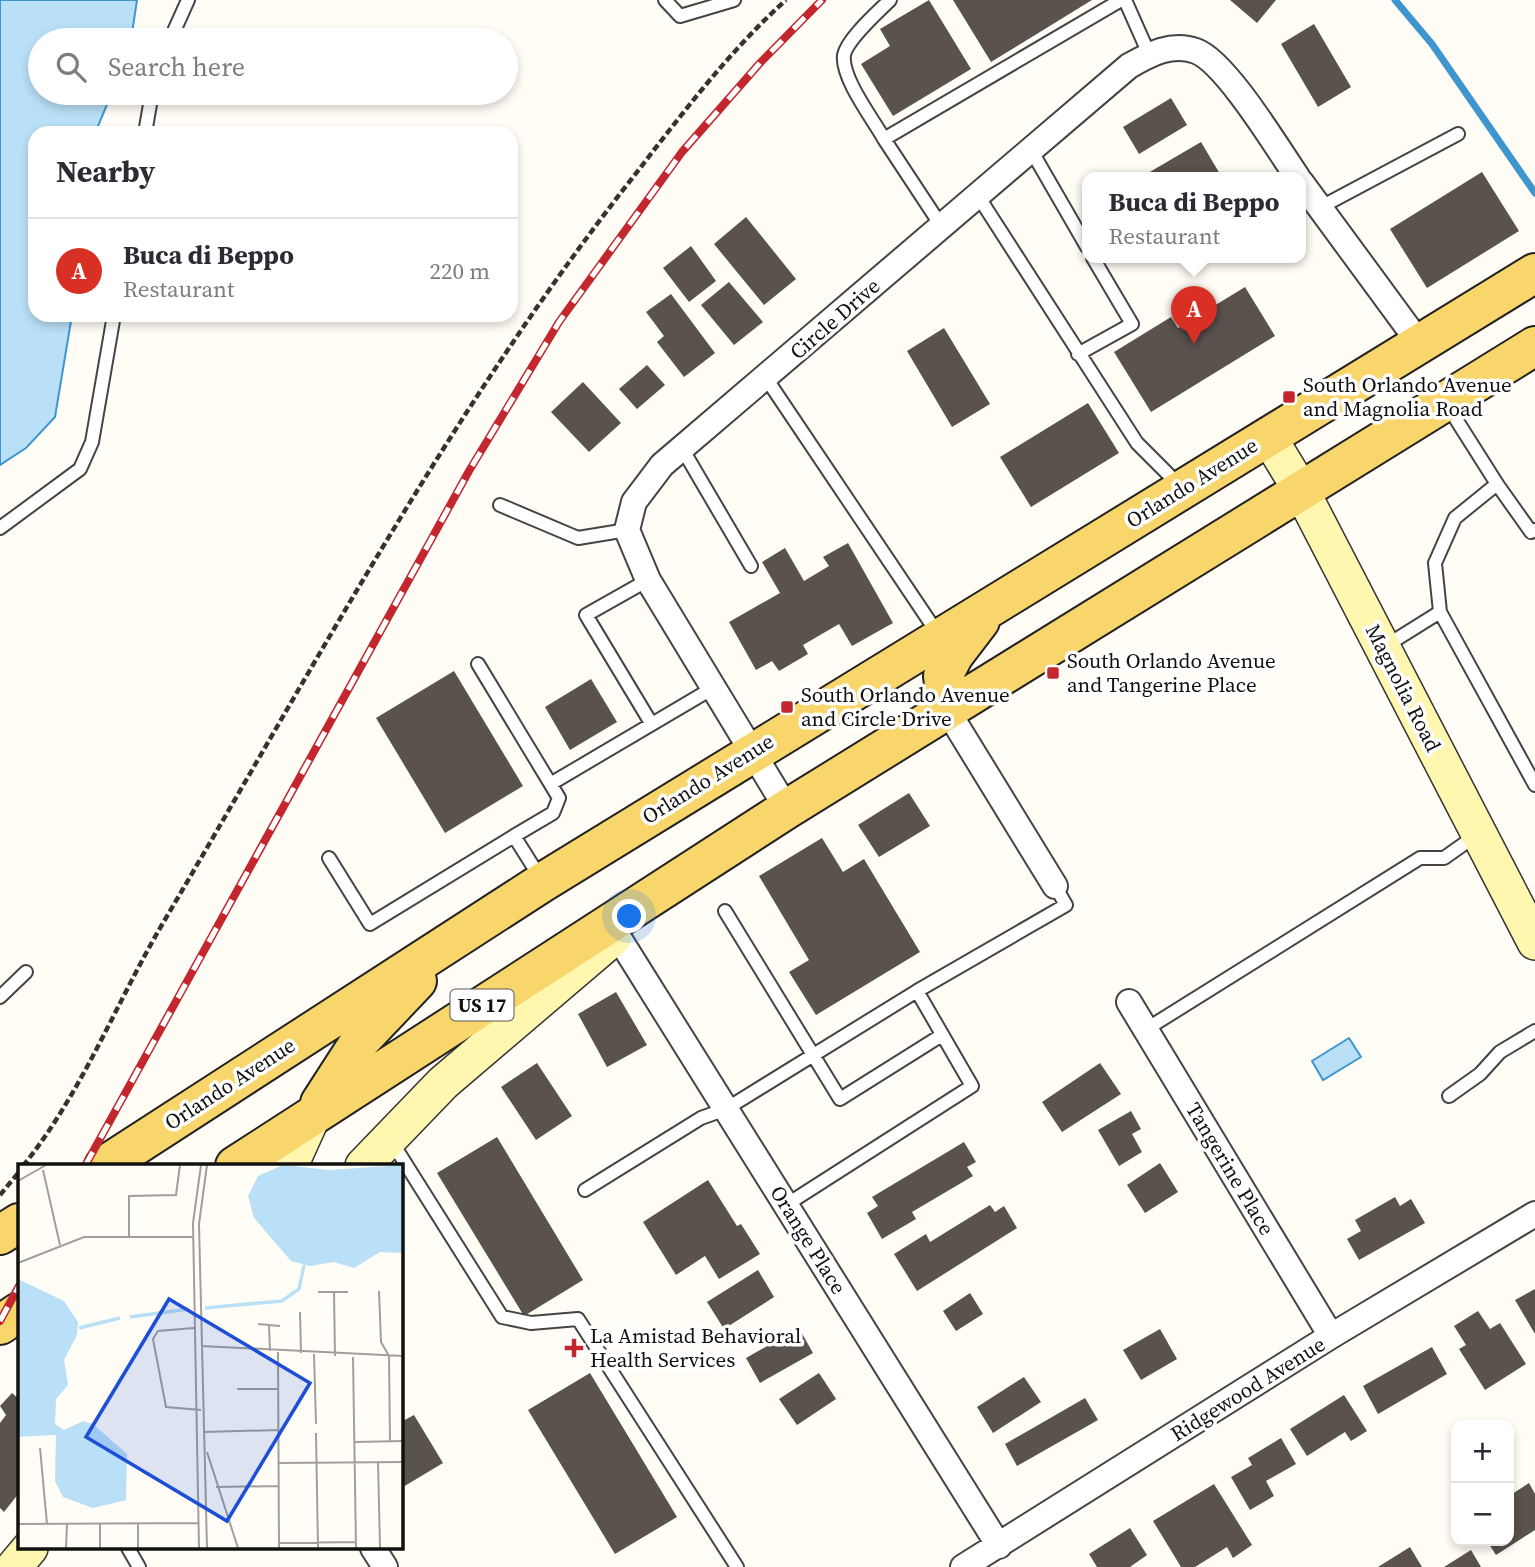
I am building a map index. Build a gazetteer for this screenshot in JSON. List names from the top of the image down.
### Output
{
  "streets": {
    "main road": ["Orlando Avenue", "US 17"],
    "street": [
      "Circle Drive",
      "Magnolia Road",
      "Tangerine Place",
      "Orange Place",
      "Ridgewood Avenue"
    ]
  },
  "crossings": [
    ["Circle Drive", "Orlando Avenue"],
    ["Orlando Avenue", "Magnolia Road"],
    ["Magnolia Road", "US 17"],
    ["Tangerine Place", "Ridgewood Avenue"],
    ["Orange Place", "Ridgewood Avenue"]
  ],
  "places": {
    "transit": ["South Orlando Avenue and Magnolia Road", "South Orlando Avenue and Tangerine Place", "South Orlando Avenue and Circle Drive"],
    "health": ["La Amistad Behavioral Health Services"]
  },
  "page": {
    "search": "Search here",
    "heading": "Nearby",
    "popup": ["Buca di Beppo", "Restaurant"],
    "list": [
      {
        "mark": "A",
        "name": "Buca di Beppo",
        "note": "Restaurant",
        "value": "220 m"
      }
    ],
    "pins": "A",
    "map_buttons": ["+", "−"]
  }
}
